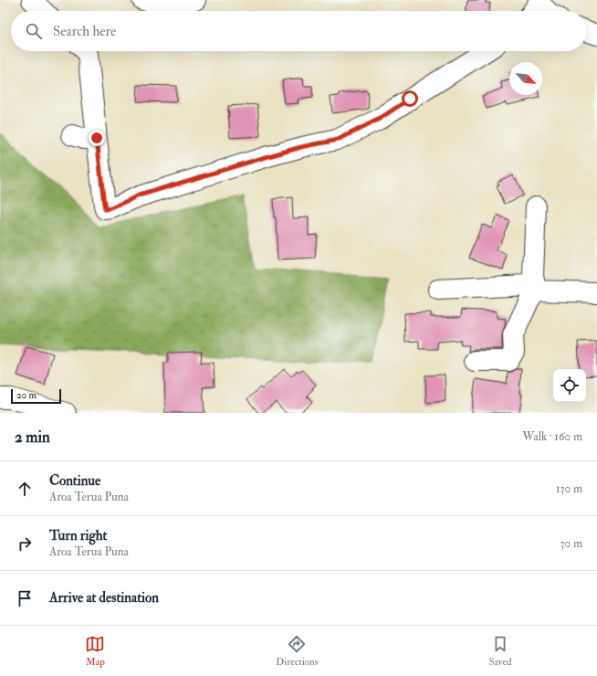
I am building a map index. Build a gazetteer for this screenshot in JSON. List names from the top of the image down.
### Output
{
  "scale_bar": "20 m",
  "north": "bottom right",
  "page": {
    "search": "Search here",
    "scale": "20 m",
    "heading": ["2 min", "Walk · 160 m"],
    "list": [
      ["Continue", "Aroa Terua Puna", "130 m"],
      ["Turn right", "Aroa Terua Puna", "30 m"],
      "Arrive at destination"
    ],
    "nav": ["Map", "Directions", "Saved"]
  }
}
